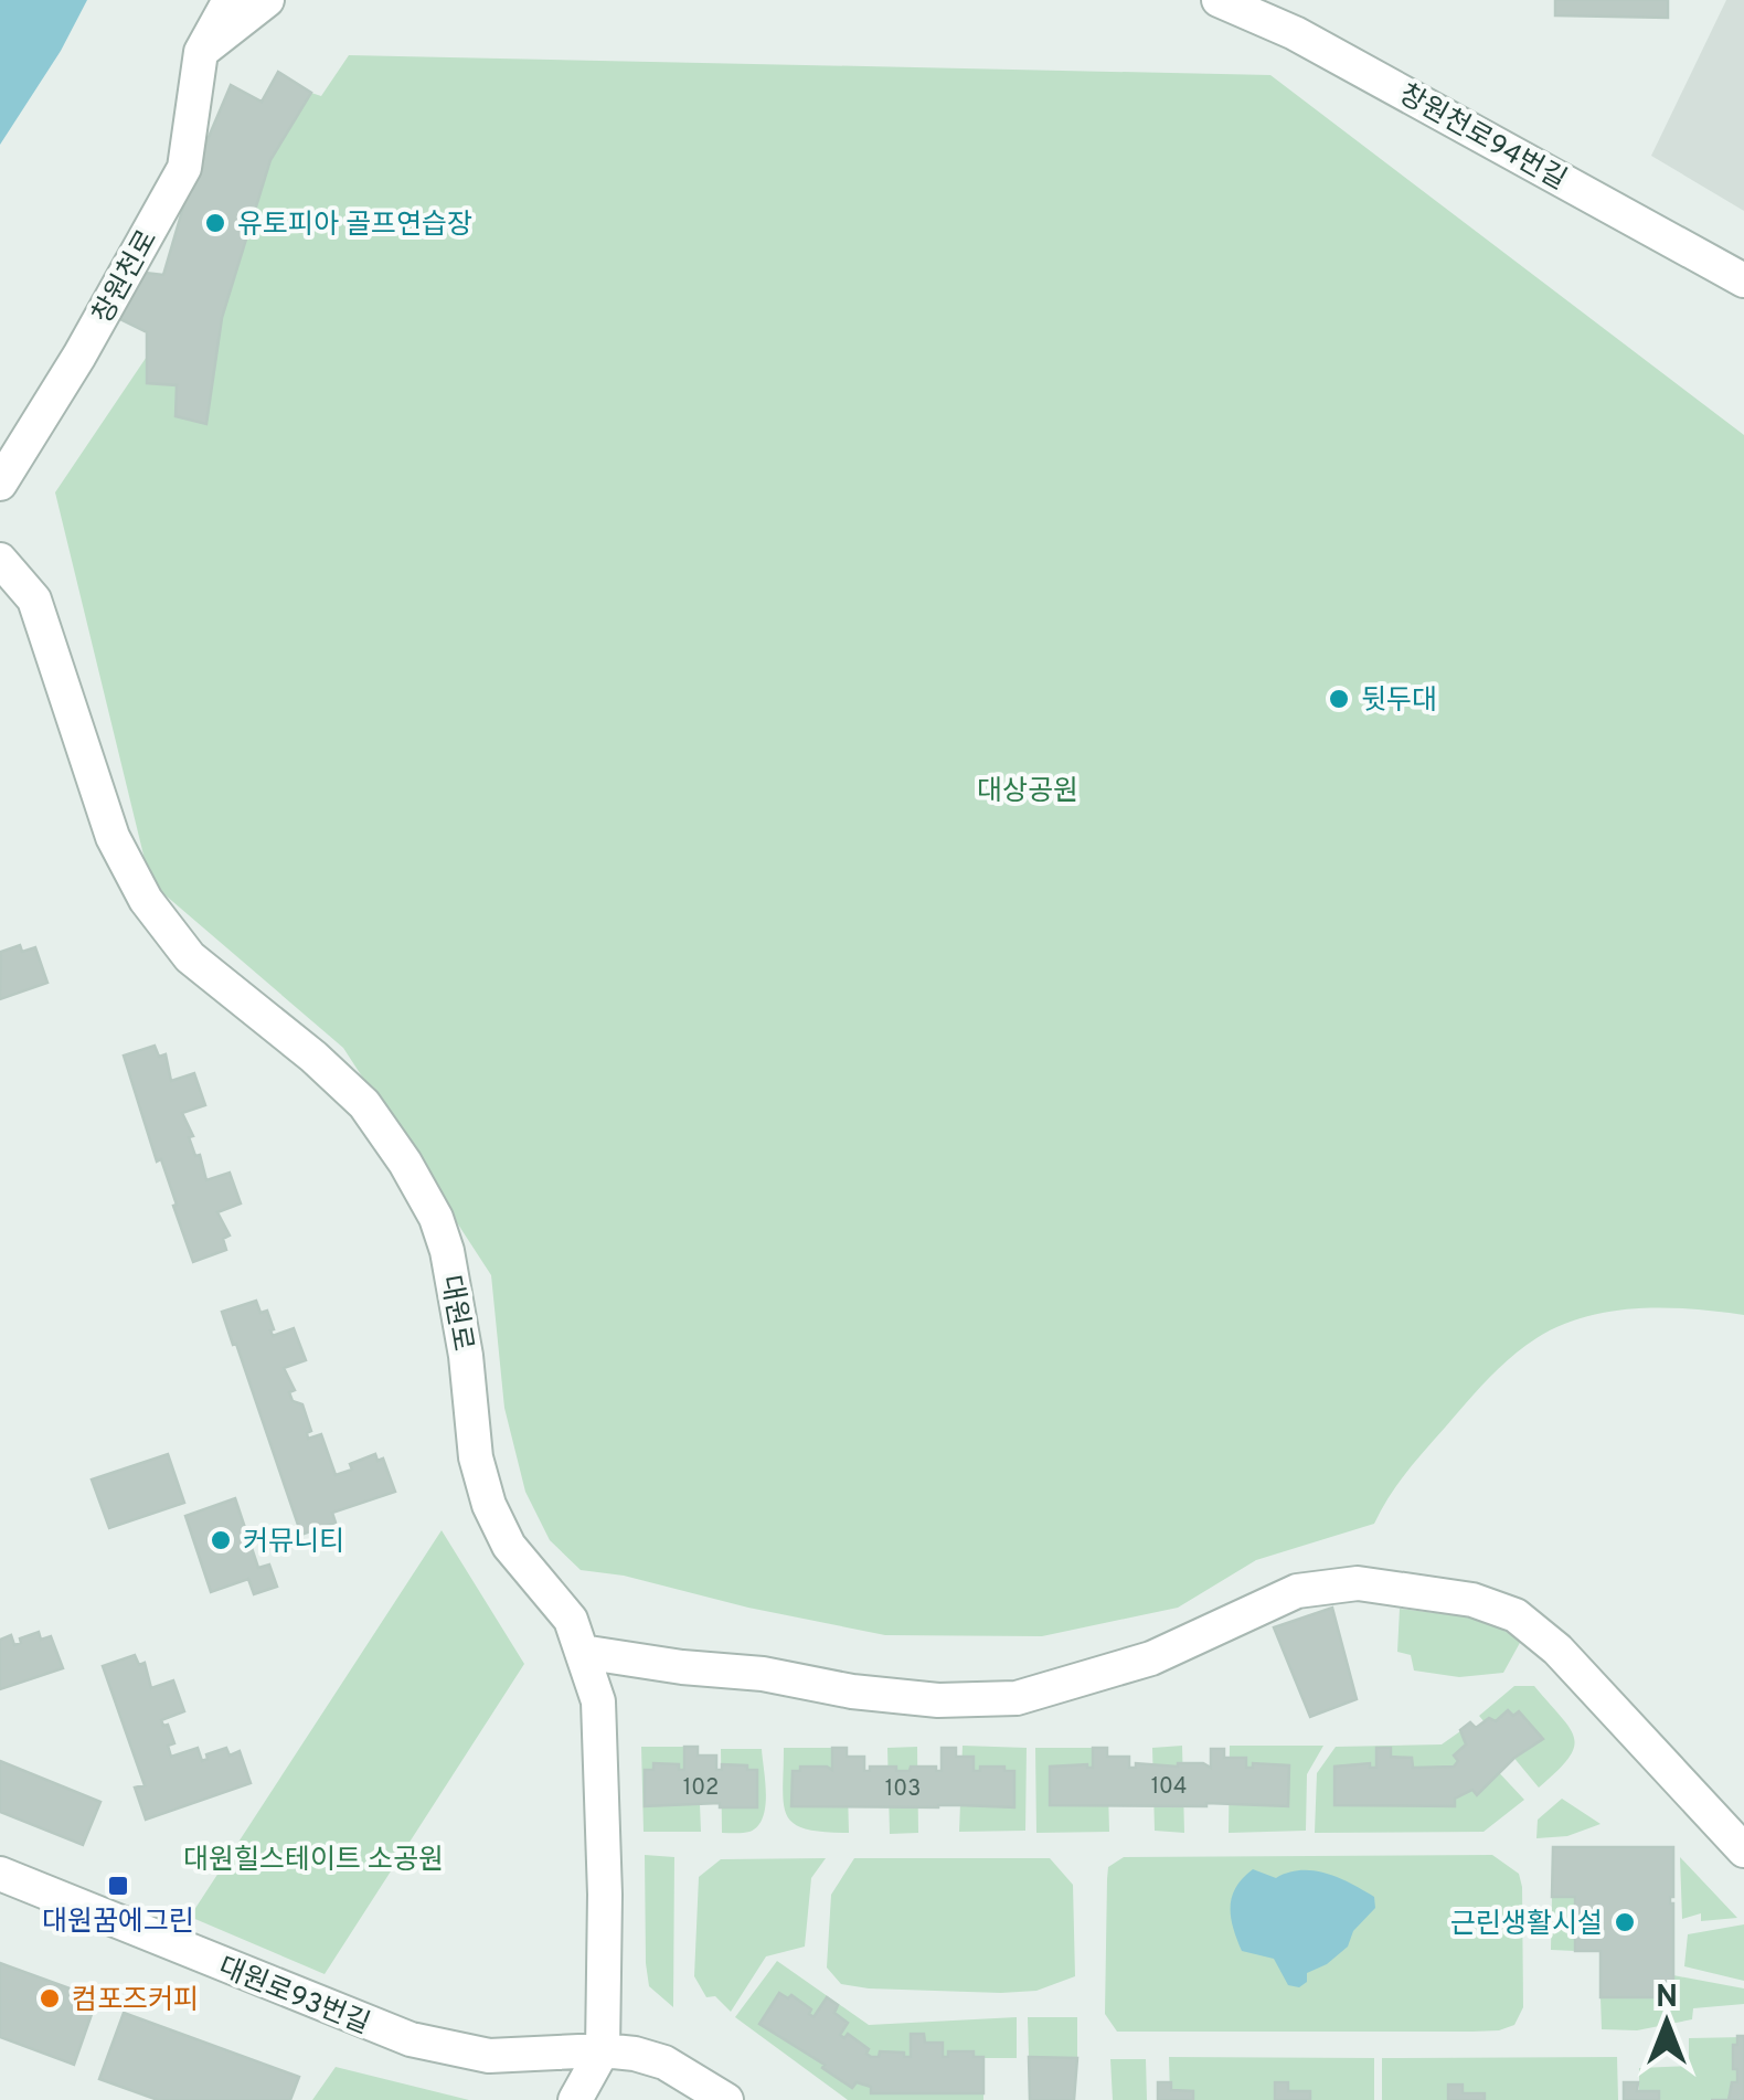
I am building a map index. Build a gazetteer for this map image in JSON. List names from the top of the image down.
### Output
{
  "streets": {
    "street": [
      "창원천로94번길",
      "창원천로",
      "대원로",
      "대원로93번길"
    ]
  },
  "crossings": [
    ["대원로", "대원로93번길"]
  ],
  "parks": ["대상공원", "대원힐스테이트 소공원"],
  "places": {
    "other": [
      "유토피아 골프연습장",
      "뒷두대",
      "커뮤니티",
      "근린생활시설",
      "컴포즈커피"
    ],
    "transit": ["대원꿈에그린"]
  },
  "house_numbers": ["104", "102", "103"],
  "north": "top"
}
